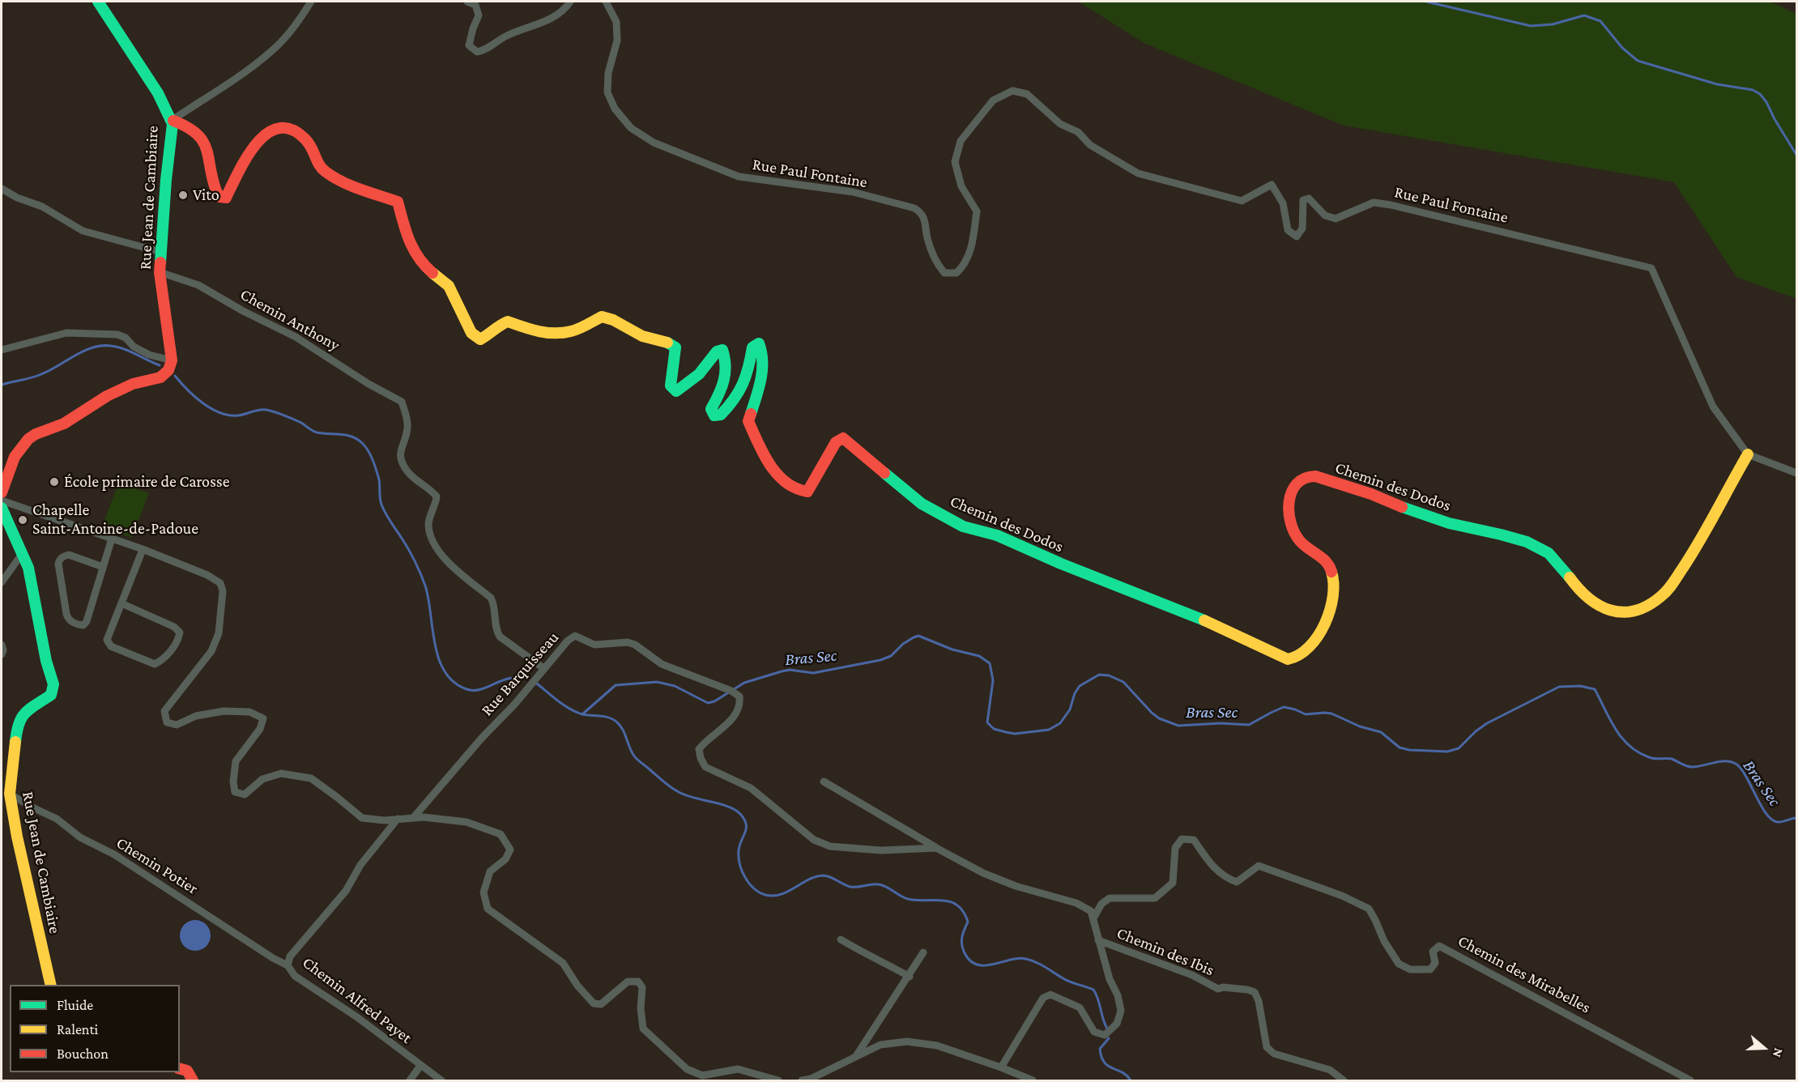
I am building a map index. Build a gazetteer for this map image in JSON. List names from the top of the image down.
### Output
{
  "streets": {
    "street": [
      "Rue Paul Fontaine",
      "Rue Jean de Cambiaire",
      "Chemin Anthony",
      "Chemin des Dodos",
      "Rue Barquisseau",
      "Chemin Potier",
      "Chemin des Ibis",
      "Chemin des Mirabelles",
      "Chemin Alfred Payet"
    ]
  },
  "crossings": [
    ["Rue Paul Fontaine", "Chemin des Dodos"],
    ["Rue Jean de Cambiaire", "Chemin Anthony"],
    ["Rue Jean de Cambiaire", "Chemin des Dodos"],
    ["Rue Jean de Cambiaire", "Chemin Potier"],
    ["Chemin Anthony", "Rue Barquisseau"],
    ["Chemin Potier", "Chemin Alfred Payet"]
  ],
  "water": ["Bras Sec"],
  "places": ["Vito", "École primaire de Carosse", "Chapelle Saint-Antoine-de-Padoue"],
  "legend": ["Fluide", "Ralenti", "Bouchon"],
  "north": "right"
}
